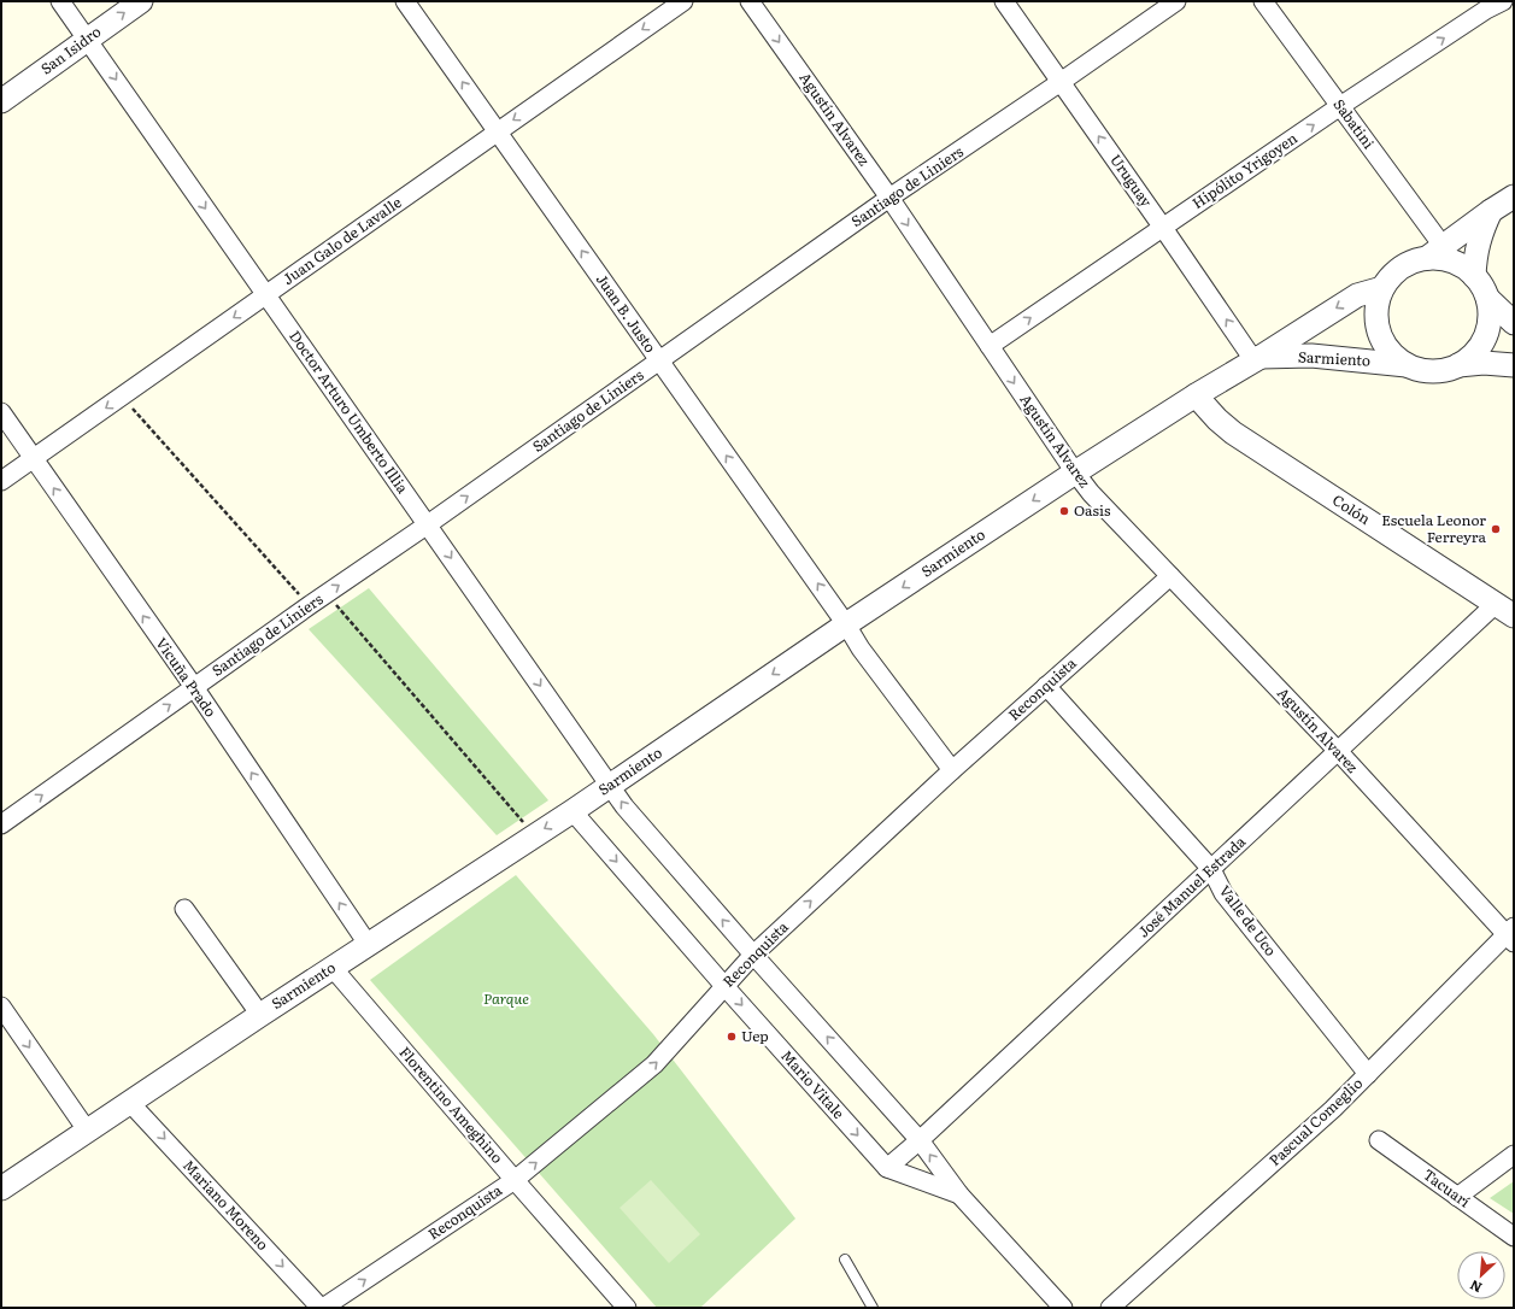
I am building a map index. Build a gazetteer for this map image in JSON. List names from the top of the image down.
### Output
{
  "streets": {
    "street": [
      "San Isidro",
      "Agustín Alvarez",
      "Sabatini",
      "Hipólito Yrigoyen",
      "Uruguay",
      "Santiago de Liniers",
      "Juan Galo de Lavalle",
      "Juan B. Justo",
      "Sarmiento",
      "Doctor Arturo Umberto Illia",
      "Colón",
      "Vicuña Prado",
      "Reconquista",
      "José Manuel Estrada",
      "Valle de Uco",
      "Mario Vitale",
      "Florentino Ameghino",
      "Pascual Comeglio",
      "Tacuarí",
      "Mariano Moreno"
    ]
  },
  "crossings": [
    ["San Isidro", "Doctor Arturo Umberto Illia"],
    ["Agustín Alvarez", "Hipólito Yrigoyen"],
    ["Agustín Alvarez", "Santiago de Liniers"],
    ["Agustín Alvarez", "Sarmiento"],
    ["Agustín Alvarez", "Reconquista"],
    ["Agustín Alvarez", "José Manuel Estrada"],
    ["Agustín Alvarez", "Pascual Comeglio"],
    ["Sabatini", "Hipólito Yrigoyen"],
    ["Sabatini", "Sarmiento"],
    ["Hipólito Yrigoyen", "Uruguay"],
    ["Uruguay", "Santiago de Liniers"],
    ["Uruguay", "Sarmiento"],
    ["Santiago de Liniers", "Juan B. Justo"],
    ["Santiago de Liniers", "Doctor Arturo Umberto Illia"],
    ["Santiago de Liniers", "Vicuña Prado"],
    ["Juan Galo de Lavalle", "Juan B. Justo"],
    ["Juan Galo de Lavalle", "Doctor Arturo Umberto Illia"],
    ["Juan Galo de Lavalle", "Vicuña Prado"],
    ["Juan B. Justo", "Sarmiento"],
    ["Juan B. Justo", "Reconquista"],
    ["Sarmiento", "Doctor Arturo Umberto Illia"],
    ["Sarmiento", "Colón"],
    ["Sarmiento", "Vicuña Prado"],
    ["Sarmiento", "Mario Vitale"],
    ["Sarmiento", "Florentino Ameghino"],
    ["Sarmiento", "Mariano Moreno"],
    ["Doctor Arturo Umberto Illia", "Mario Vitale"],
    ["Colón", "José Manuel Estrada"],
    ["Reconquista", "Valle de Uco"],
    ["Reconquista", "Mario Vitale"],
    ["Reconquista", "Florentino Ameghino"],
    ["Reconquista", "Mariano Moreno"],
    ["José Manuel Estrada", "Valle de Uco"],
    ["José Manuel Estrada", "Mario Vitale"],
    ["Valle de Uco", "Pascual Comeglio"]
  ],
  "one_way": [
    "San Isidro",
    "Agustín Alvarez",
    "Hipólito Yrigoyen",
    "Uruguay",
    "Santiago de Liniers",
    "Juan Galo de Lavalle",
    "Juan B. Justo",
    "Sarmiento",
    "Doctor Arturo Umberto Illia",
    "Vicuña Prado",
    "Reconquista",
    "Mariano Moreno"
  ],
  "parks": ["Parque"],
  "places": ["Oasis", "Escuela Leonor Ferreyra", "Uep"],
  "north": "bottom left"
}
